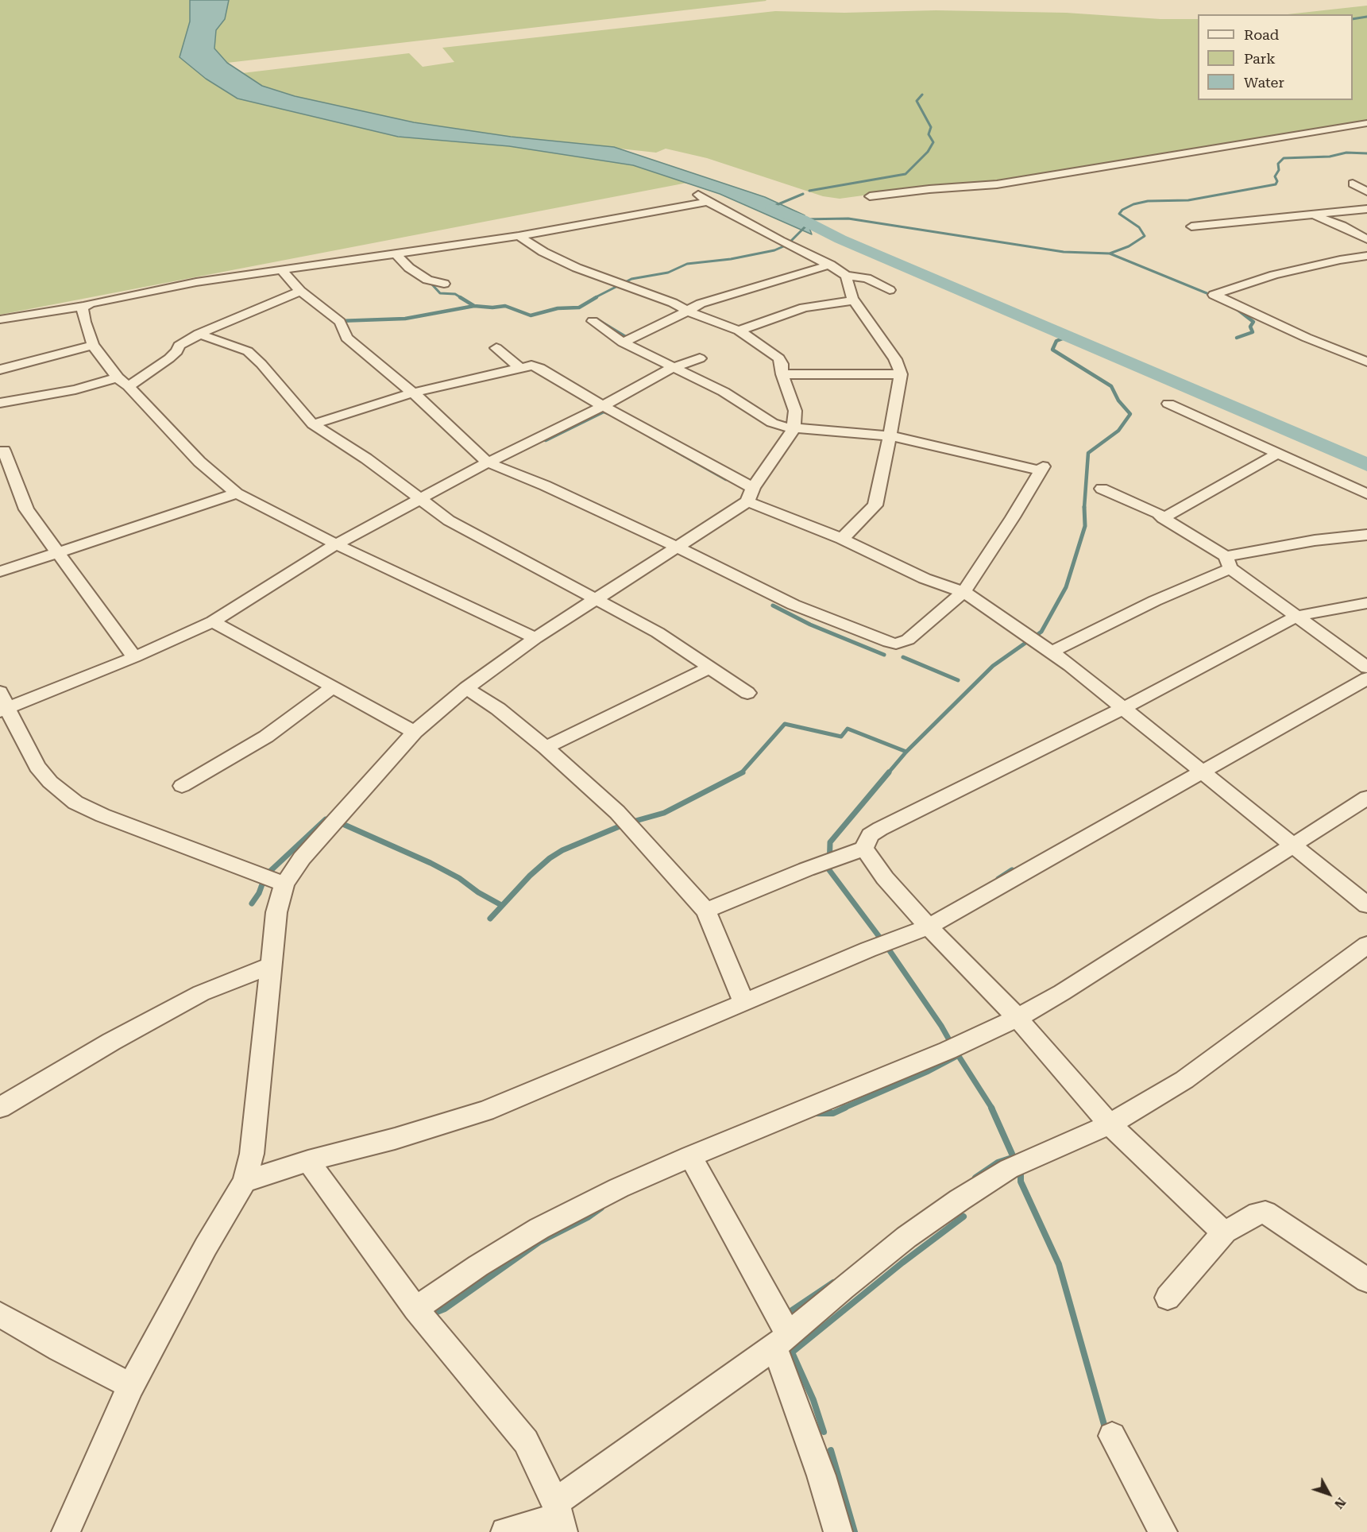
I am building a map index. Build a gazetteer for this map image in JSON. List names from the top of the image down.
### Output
{
  "legend": ["Road", "Park", "Water"],
  "north": "bottom right"
}
